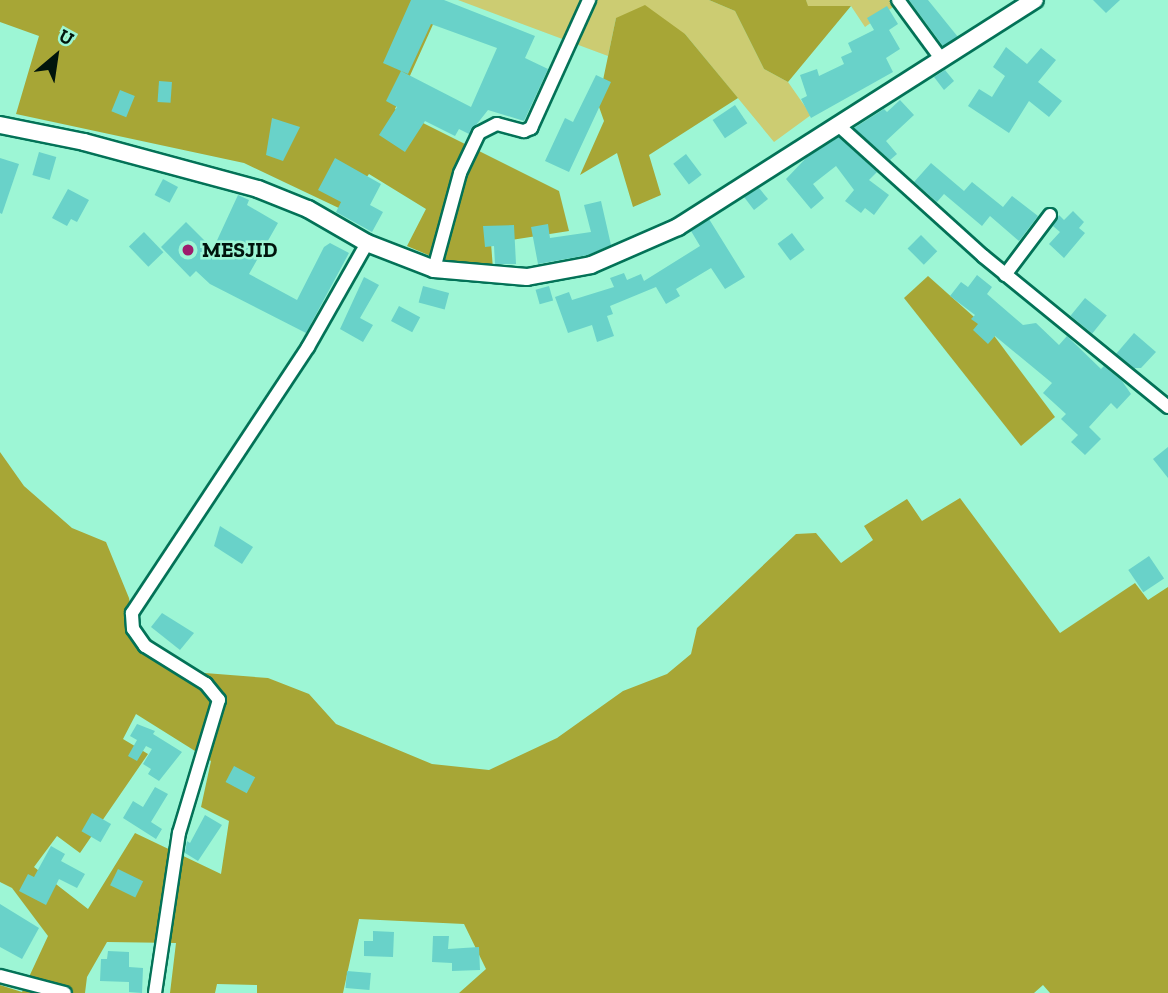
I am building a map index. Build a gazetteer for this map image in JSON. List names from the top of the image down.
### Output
{
  "places": ["MESJID"],
  "north": "top right"
}
